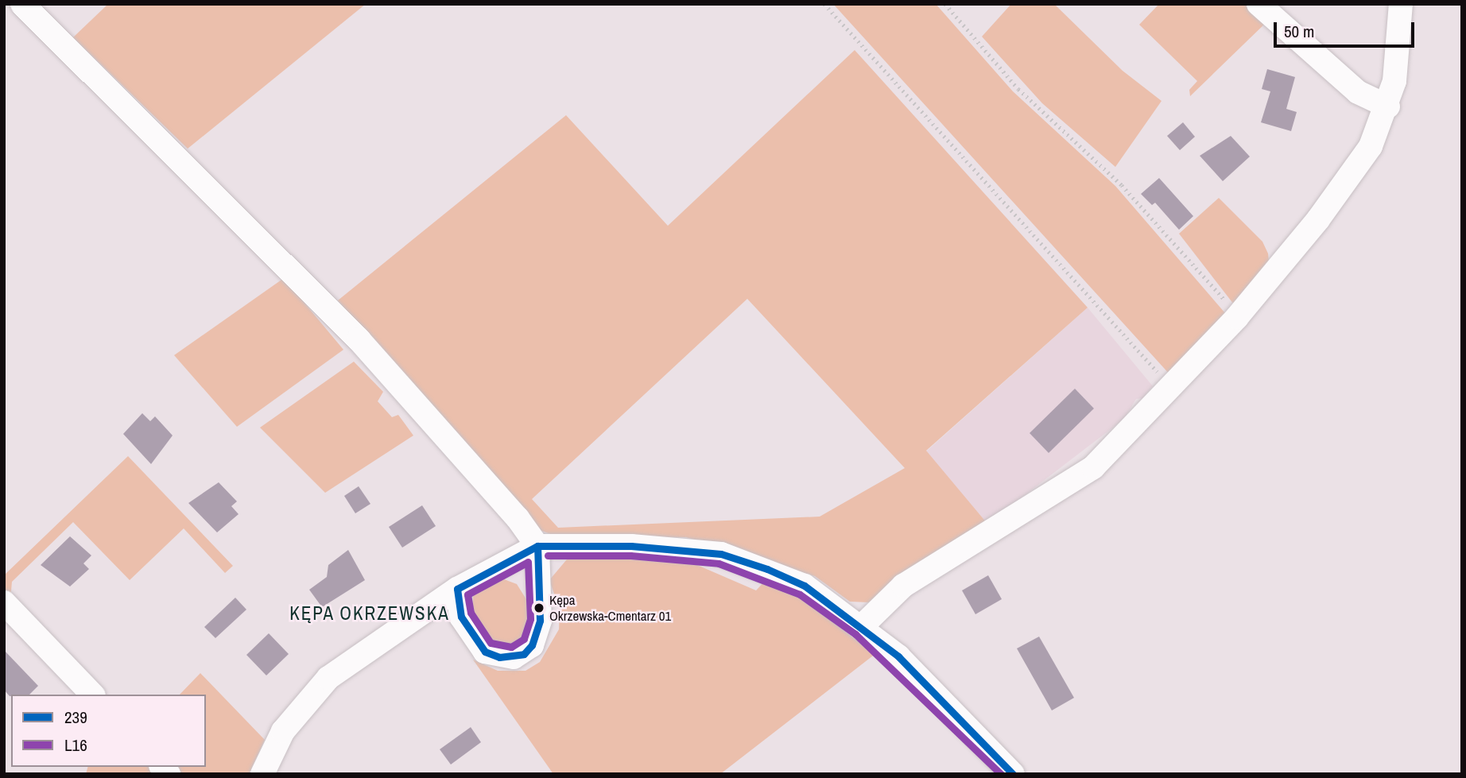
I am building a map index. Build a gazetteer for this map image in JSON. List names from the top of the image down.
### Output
{
  "districts": ["KĘPA OKRZEWSKA"],
  "places": ["Kępa Okrzewska-Cmentarz 01"],
  "lines": ["transit line 239", "transit line L16"],
  "legend": ["239", "L16"],
  "scale_bar": "50 m"
}
